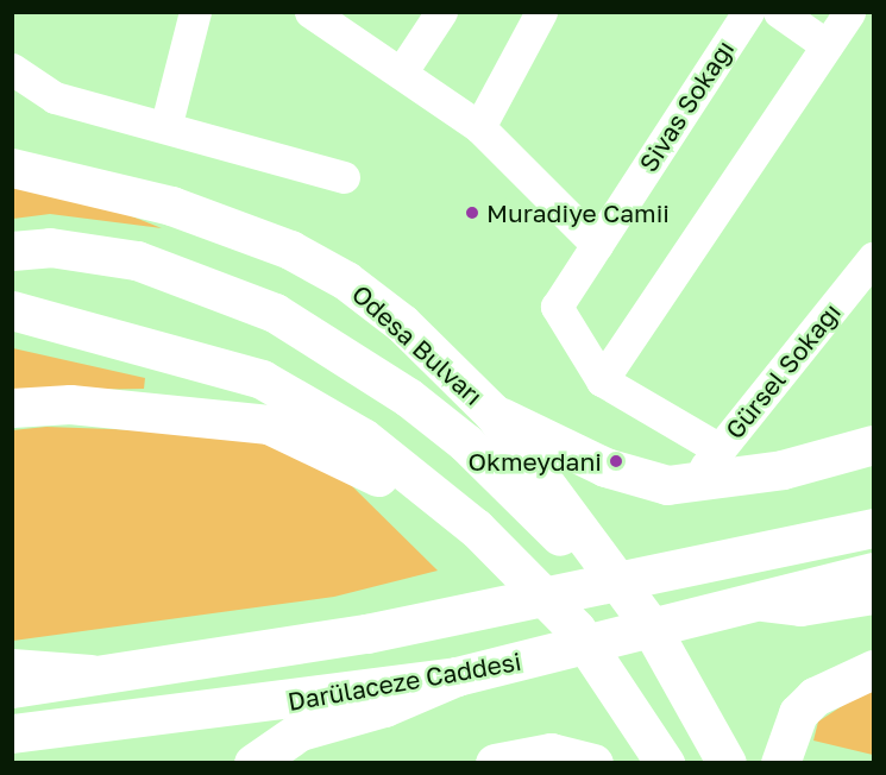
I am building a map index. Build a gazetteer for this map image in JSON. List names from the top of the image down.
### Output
{
  "streets": {
    "main road": ["Odesa Bulvarı", "Darülaceze Caddesi"],
    "street": ["Sivas Sokağı", "Gürsel Sokağı"]
  },
  "places": ["Muradiye Camii", "Okmeydani"]
}
